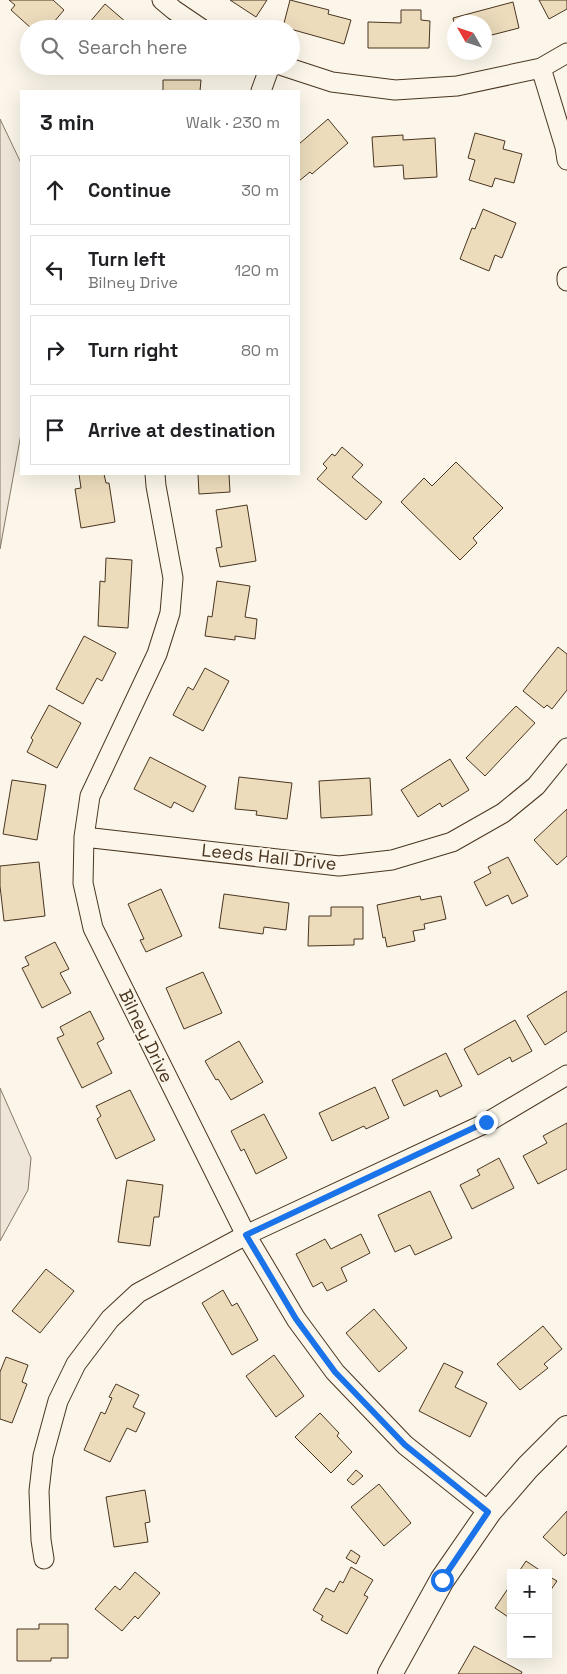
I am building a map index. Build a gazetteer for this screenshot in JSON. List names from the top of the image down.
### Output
{
  "streets": {
    "street": ["Leeds Hall Drive", "Bilney Drive"]
  },
  "crossings": [
    ["Leeds Hall Drive", "Bilney Drive"]
  ],
  "north": "top left",
  "page": {
    "search": "Search here",
    "heading": ["3 min", "Walk · 230 m"],
    "list": [
      ["Continue", "30 m"],
      ["Turn left", "Bilney Drive", "120 m"],
      ["Turn right", "80 m"],
      "Arrive at destination"
    ],
    "map_buttons": ["+", "−"]
  }
}
